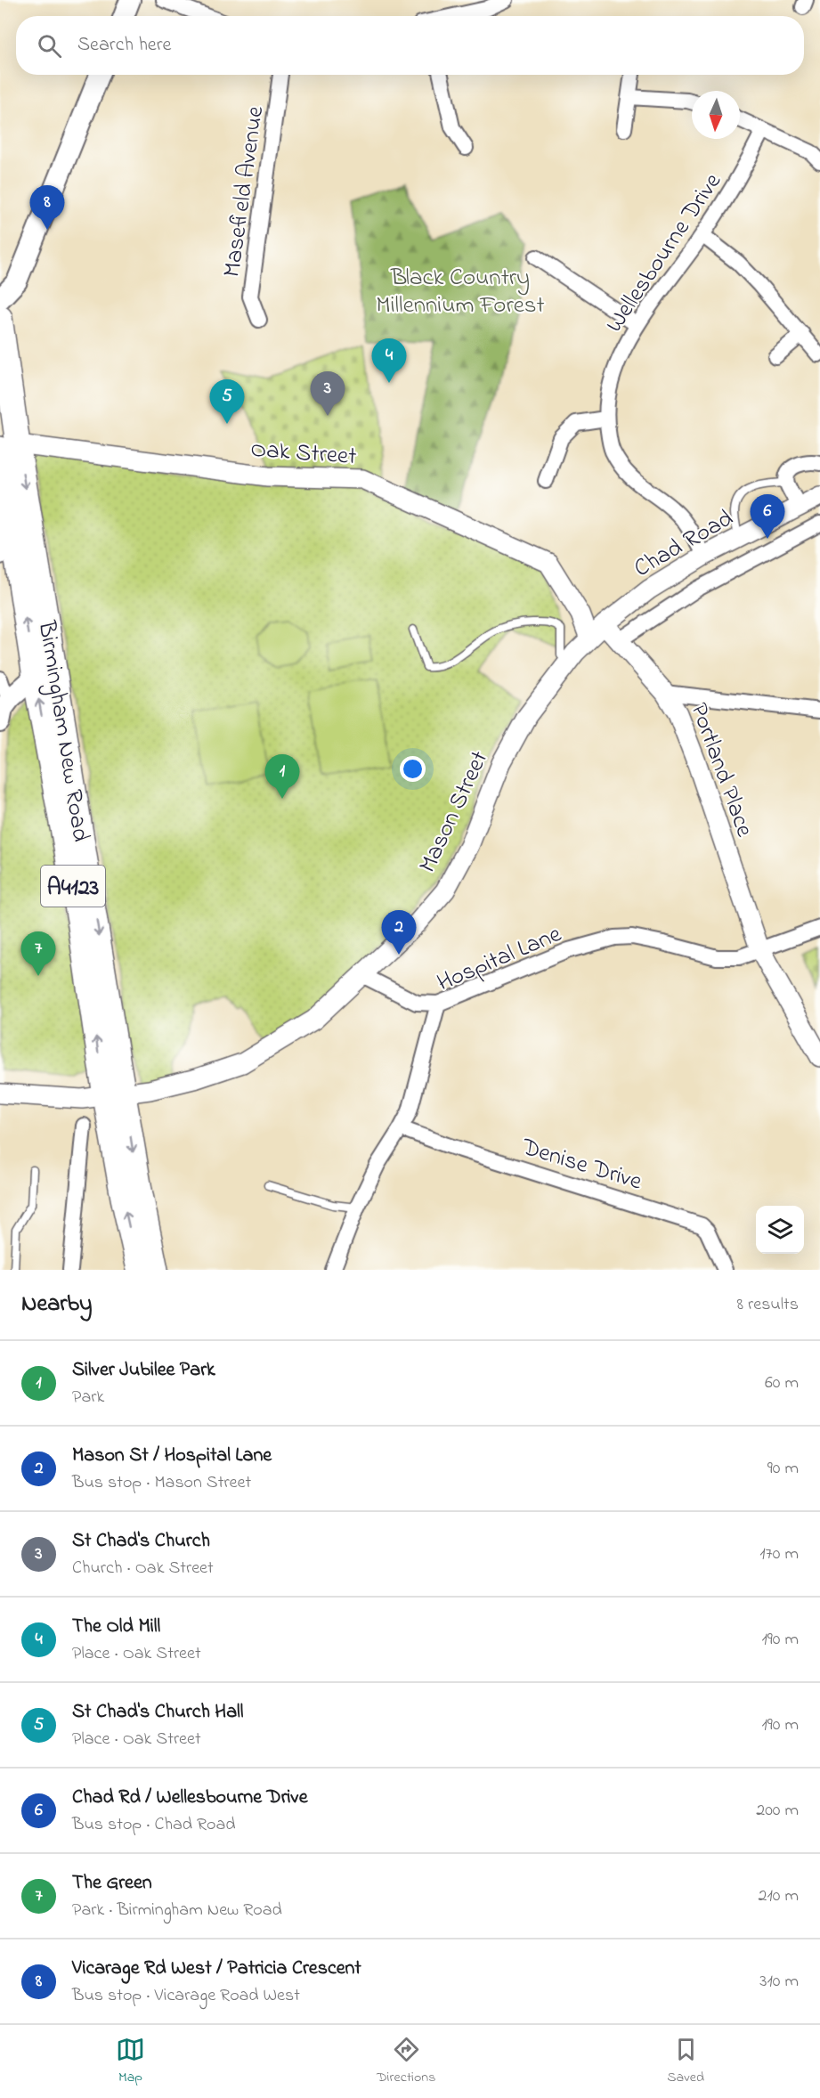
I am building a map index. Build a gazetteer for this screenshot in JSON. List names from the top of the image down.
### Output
{
  "streets": {
    "highway": ["Birmingham New Road", "A4123"],
    "street": [
      "Masefield Avenue",
      "Wellesbourne Drive",
      "Oak Street",
      "Chad Road",
      "Portland Place",
      "Mason Street",
      "Hospital Lane",
      "Denise Drive"
    ]
  },
  "crossings": [
    ["Wellesbourne Drive", "Chad Road"],
    ["Oak Street", "Birmingham New Road"],
    ["Oak Street", "Mason Street"],
    ["Chad Road", "Portland Place"],
    ["Chad Road", "Mason Street"],
    ["Birmingham New Road", "Mason Street"],
    ["Portland Place", "Mason Street"],
    ["Portland Place", "Hospital Lane"],
    ["Hospital Lane", "Denise Drive"]
  ],
  "parks": ["Black Country Millennium Forest"],
  "north": "bottom",
  "page": {
    "search": "Search here",
    "pins": [
      "8",
      "4",
      "3",
      "5",
      "6",
      "1",
      "2",
      "7"
    ],
    "heading": ["Nearby", "8 results"],
    "list": [
      {
        "mark": "1",
        "name": "Silver Jubilee Park",
        "note": "Park",
        "value": "60 m"
      },
      {
        "mark": "2",
        "name": "Mason St / Hospital Lane",
        "note": "Bus stop · Mason Street",
        "value": "90 m"
      },
      {
        "mark": "3",
        "name": "St Chad's Church",
        "note": "Church · Oak Street",
        "value": "170 m"
      },
      {
        "mark": "4",
        "name": "The Old Mill",
        "note": "Place · Oak Street",
        "value": "190 m"
      },
      {
        "mark": "5",
        "name": "St Chad's Church Hall",
        "note": "Place · Oak Street",
        "value": "190 m"
      },
      {
        "mark": "6",
        "name": "Chad Rd / Wellesbourne Drive",
        "note": "Bus stop · Chad Road",
        "value": "200 m"
      },
      {
        "mark": "7",
        "name": "The Green",
        "note": "Park · Birmingham New Road",
        "value": "210 m"
      },
      {
        "mark": "8",
        "name": "Vicarage Rd West / Patricia Crescent",
        "note": "Bus stop · Vicarage Road West",
        "value": "310 m"
      }
    ],
    "nav": ["Map", "Directions", "Saved"]
  }
}
